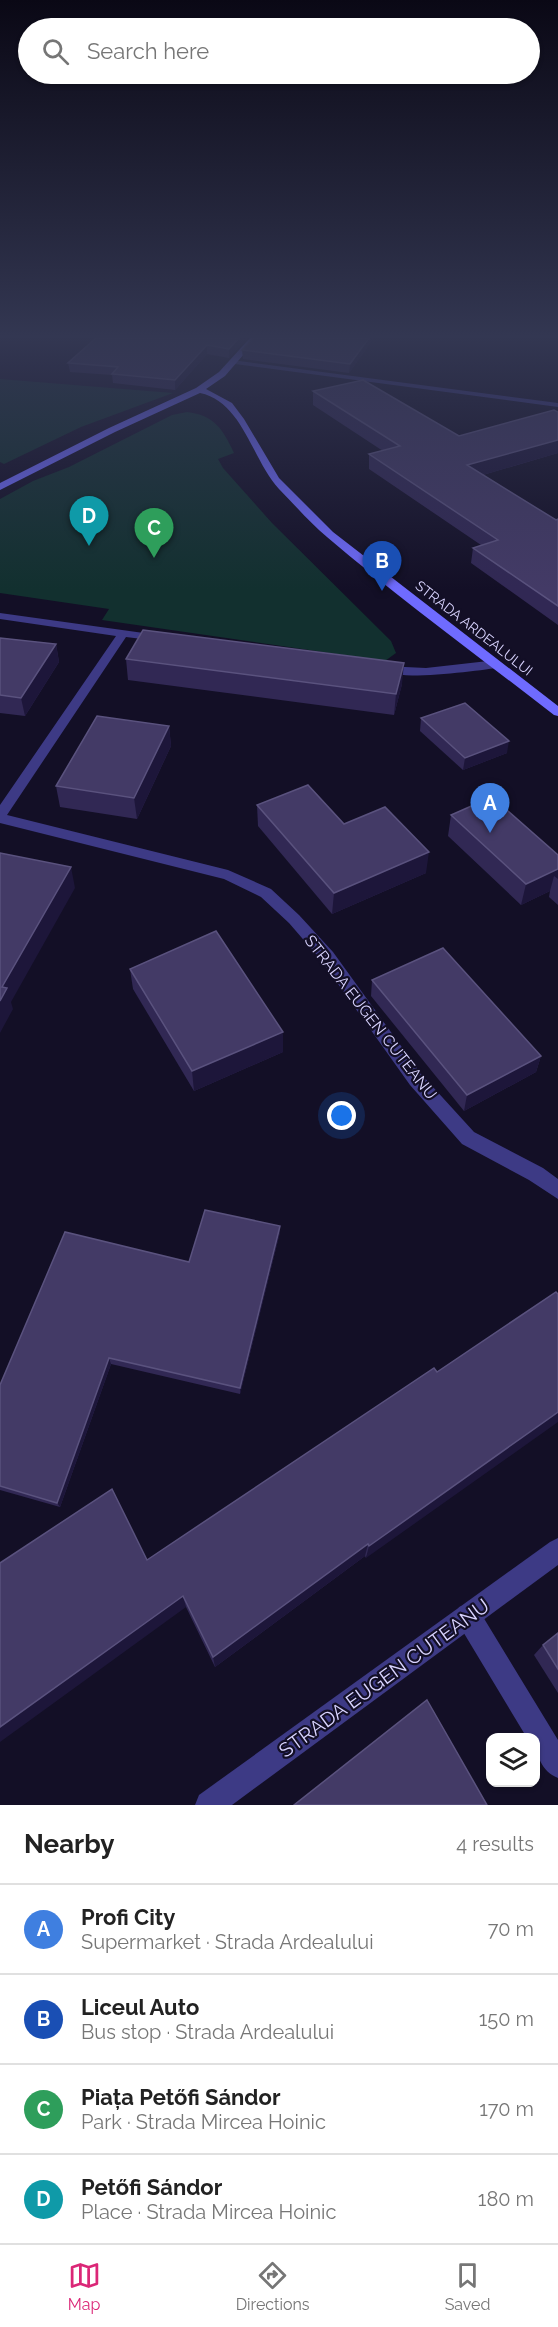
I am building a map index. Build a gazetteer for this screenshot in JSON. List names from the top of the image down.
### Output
{
  "streets": {
    "street": ["STRADA ARDEALULUI", "STRADA EUGEN CUTEANU"]
  },
  "page": {
    "search": "Search here",
    "pins": [
      "D",
      "C",
      "B",
      "A"
    ],
    "heading": ["Nearby", "4 results"],
    "list": [
      {
        "mark": "A",
        "name": "Profi City",
        "note": "Supermarket · Strada Ardealului",
        "value": "70 m"
      },
      {
        "mark": "B",
        "name": "Liceul Auto",
        "note": "Bus stop · Strada Ardealului",
        "value": "150 m"
      },
      {
        "mark": "C",
        "name": "Piața Petőfi Sándor",
        "note": "Park · Strada Mircea Hoinic",
        "value": "170 m"
      },
      {
        "mark": "D",
        "name": "Petőfi Sándor",
        "note": "Place · Strada Mircea Hoinic",
        "value": "180 m"
      }
    ],
    "nav": ["Map", "Directions", "Saved"]
  }
}
